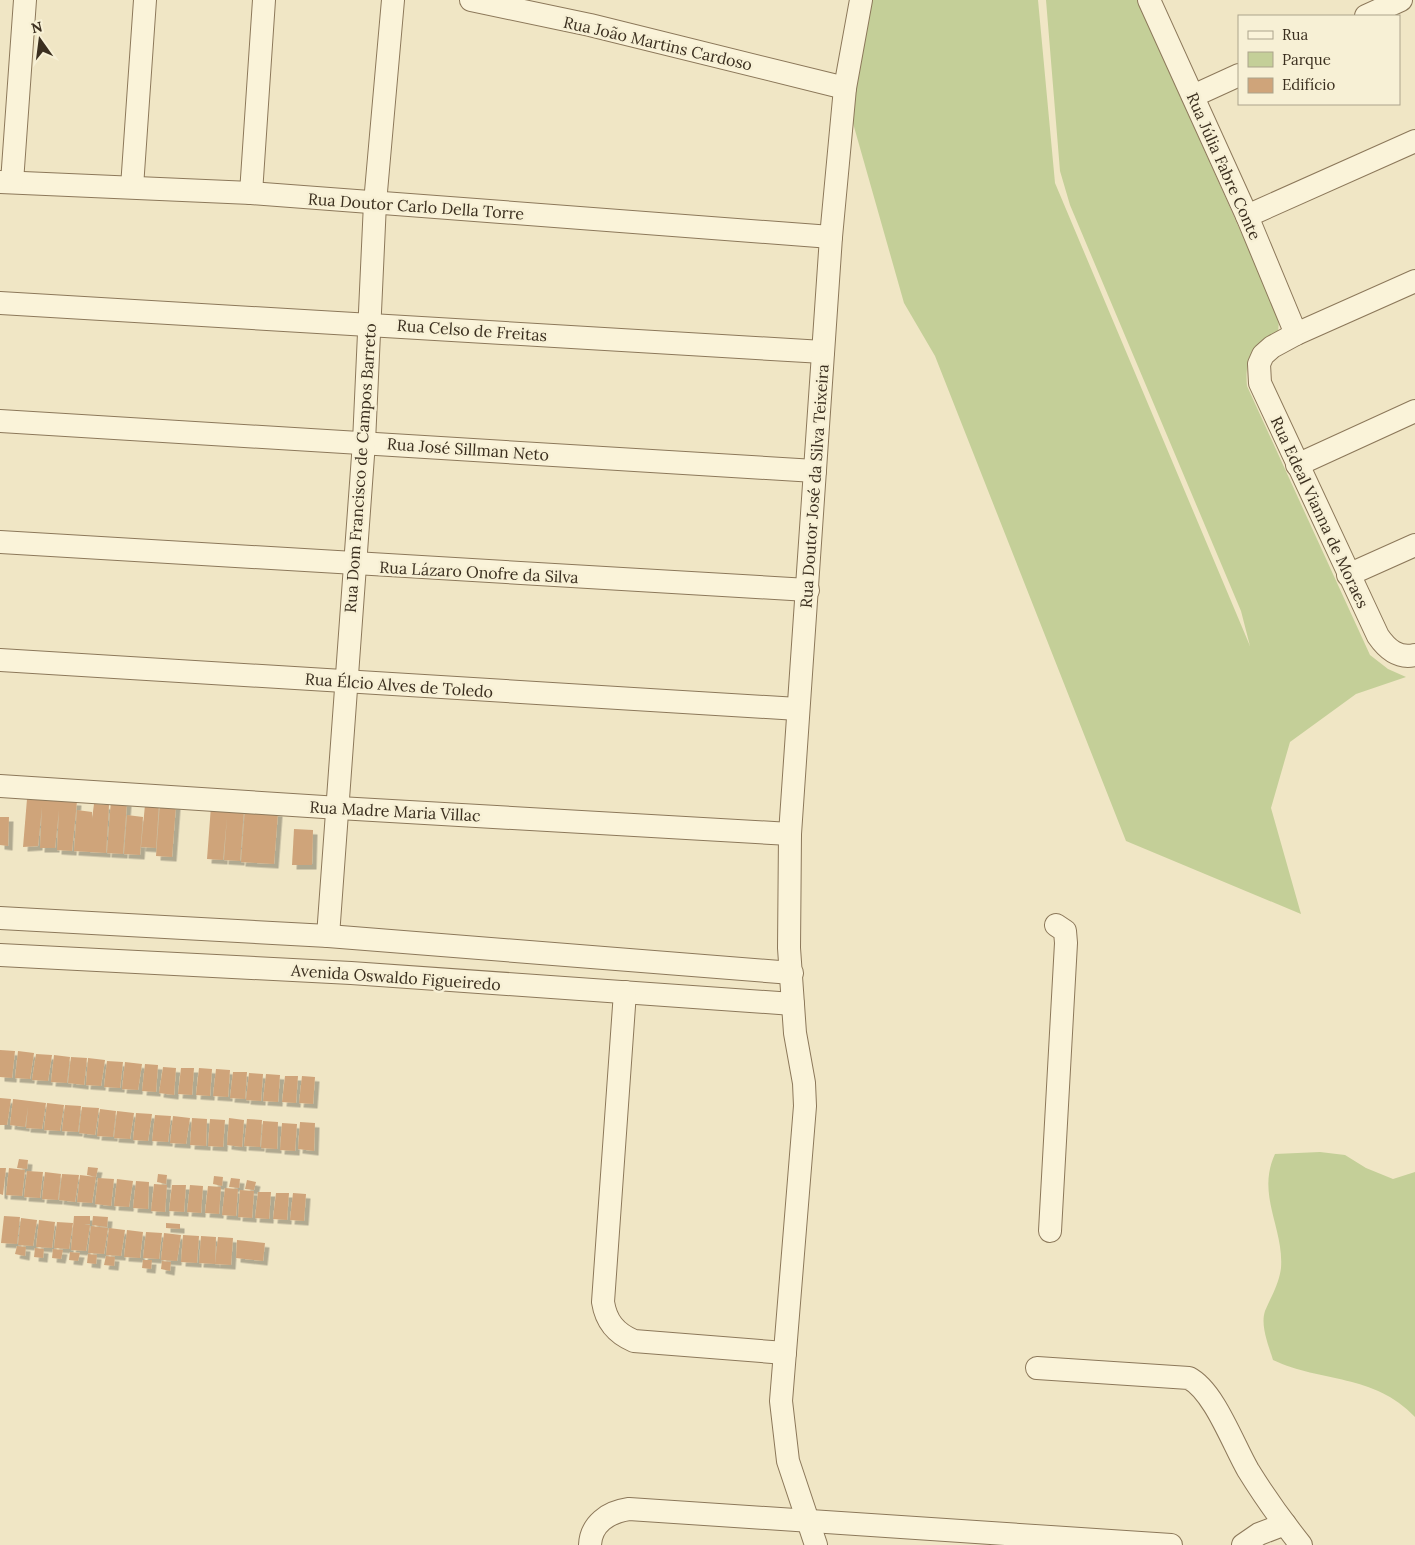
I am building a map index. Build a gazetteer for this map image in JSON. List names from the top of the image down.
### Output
{
  "streets": {
    "street": [
      "Rua João Martins Cardoso",
      "Rua Júlia Fabre Conte",
      "Rua Doutor Carlo Della Torre",
      "Rua Celso de Freitas",
      "Rua José Sillman Neto",
      "Rua Dom Francisco de Campos Barreto",
      "Rua Doutor José da Silva Teixeira",
      "Rua Edeal Vianna de Moraes",
      "Rua Lázaro Onofre da Silva",
      "Rua Élcio Alves de Toledo",
      "Rua Madre Maria Villac",
      "Avenida Oswaldo Figueiredo"
    ]
  },
  "crossings": [
    ["Rua João Martins Cardoso", "Rua Doutor José da Silva Teixeira"],
    ["Rua Júlia Fabre Conte", "Rua Edeal Vianna de Moraes"],
    ["Rua Doutor Carlo Della Torre", "Rua Dom Francisco de Campos Barreto"],
    ["Rua Doutor Carlo Della Torre", "Rua Doutor José da Silva Teixeira"],
    ["Rua Celso de Freitas", "Rua Dom Francisco de Campos Barreto"],
    ["Rua Celso de Freitas", "Rua Doutor José da Silva Teixeira"],
    ["Rua José Sillman Neto", "Rua Dom Francisco de Campos Barreto"],
    ["Rua José Sillman Neto", "Rua Doutor José da Silva Teixeira"],
    ["Rua Dom Francisco de Campos Barreto", "Rua Lázaro Onofre da Silva"],
    ["Rua Dom Francisco de Campos Barreto", "Rua Élcio Alves de Toledo"],
    ["Rua Dom Francisco de Campos Barreto", "Rua Madre Maria Villac"],
    ["Rua Dom Francisco de Campos Barreto", "Avenida Oswaldo Figueiredo"],
    ["Rua Doutor José da Silva Teixeira", "Rua Lázaro Onofre da Silva"],
    ["Rua Doutor José da Silva Teixeira", "Rua Élcio Alves de Toledo"],
    ["Rua Doutor José da Silva Teixeira", "Rua Madre Maria Villac"],
    ["Rua Doutor José da Silva Teixeira", "Avenida Oswaldo Figueiredo"]
  ],
  "legend": ["Rua", "Parque", "Edifício"],
  "north": "top"
}
